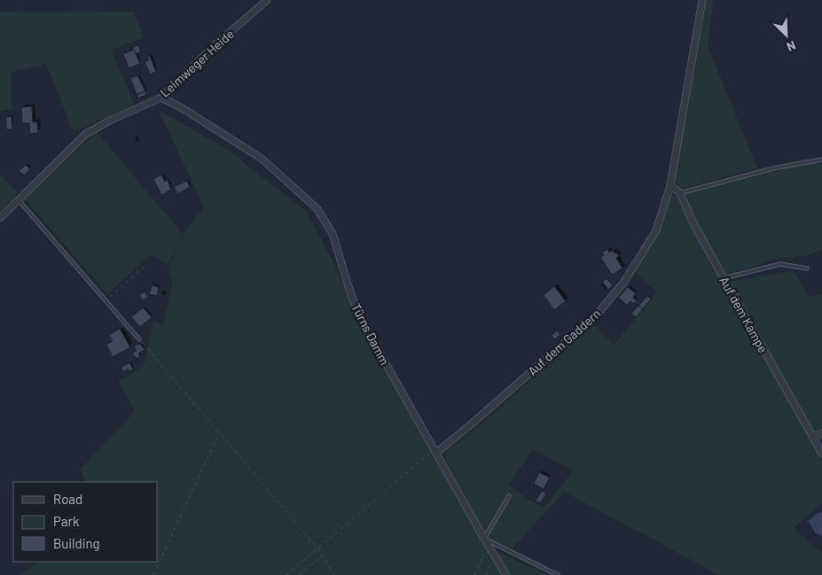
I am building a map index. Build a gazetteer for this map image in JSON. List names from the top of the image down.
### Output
{
  "streets": {
    "street": [
      "Leimweger Heide",
      "Auf dem Kampe",
      "Türns Damm",
      "Auf dem Gaddern"
    ]
  },
  "crossings": [
    ["Leimweger Heide", "Türns Damm"],
    ["Auf dem Kampe", "Auf dem Gaddern"],
    ["Türns Damm", "Auf dem Gaddern"]
  ],
  "legend": ["Road", "Park", "Building"],
  "north": "bottom right"
}
